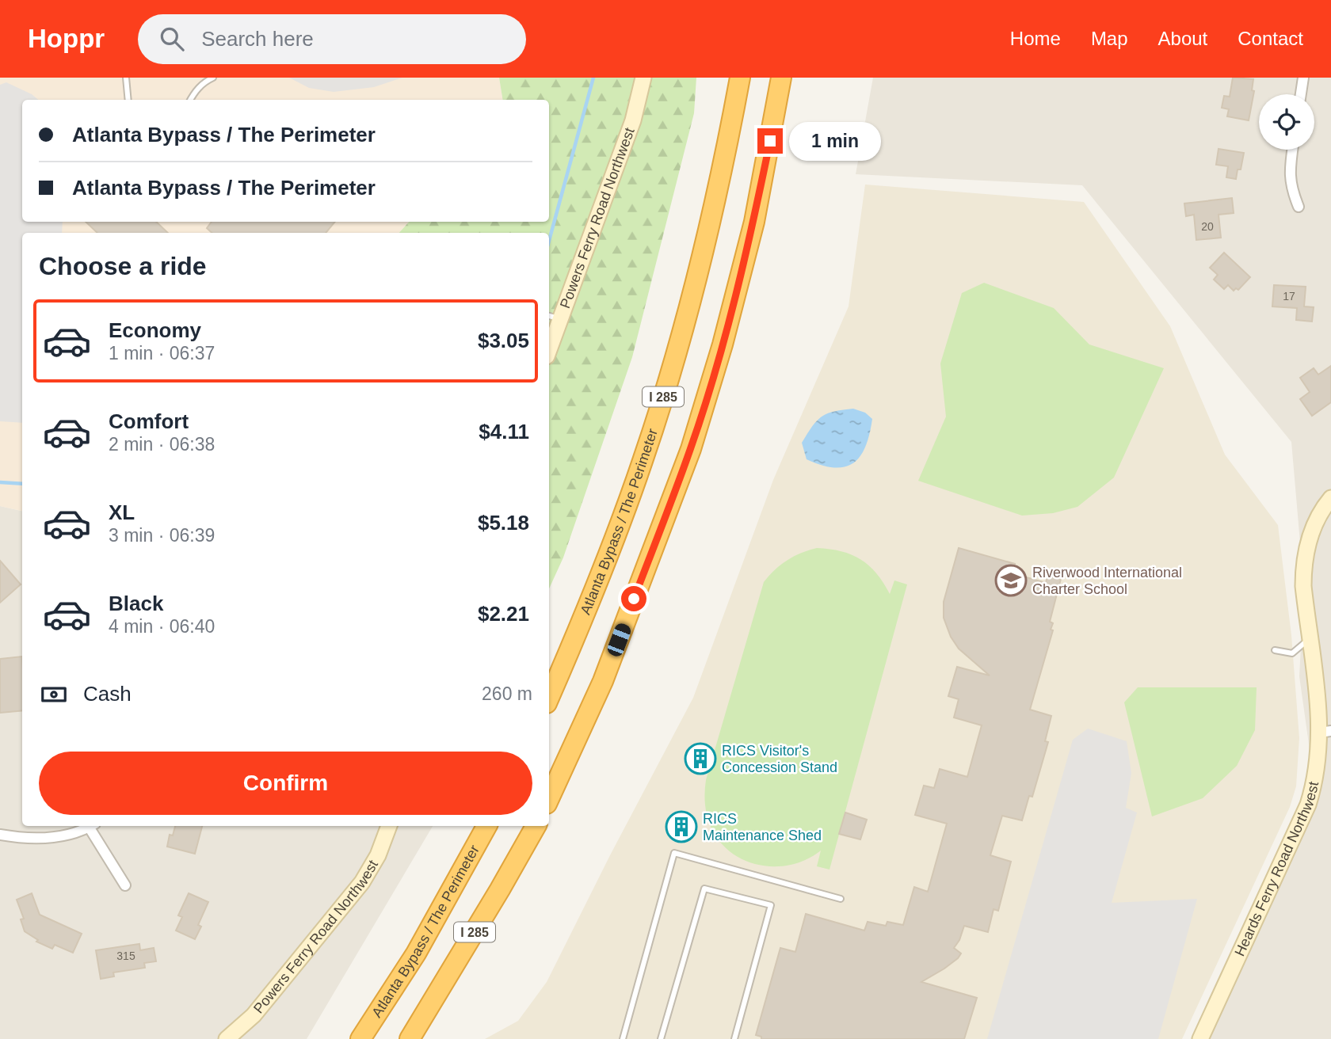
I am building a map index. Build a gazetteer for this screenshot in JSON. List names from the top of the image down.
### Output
{
  "streets": {
    "highway": ["I 285", "Atlanta Bypass / The Perimeter"],
    "street": ["Powers Ferry Road Northwest", "Heards Ferry Road Northwest"]
  },
  "places": {
    "school or university": ["Riverwood International Charter School"],
    "building": ["RICS Visitor's Concession Stand", "RICS Maintenance Shed"]
  },
  "house_numbers": ["20", "17", "315"],
  "page": {
    "header": "Hoppr",
    "search": "Search here",
    "nav": [
      "Home",
      "Map",
      "About",
      "Contact"
    ],
    "banner": ["Atlanta Bypass / The Perimeter", "Atlanta Bypass / The Perimeter"],
    "bubble": "1 min",
    "heading": "Choose a ride",
    "list": [
      {
        "name": "Economy",
        "note": "1 min · 06:37",
        "value": "$3.05"
      },
      {
        "name": "Comfort",
        "note": "2 min · 06:38",
        "value": "$4.11"
      },
      {
        "name": "XL",
        "note": "3 min · 06:39",
        "value": "$5.18"
      },
      {
        "name": "Black",
        "note": "4 min · 06:40",
        "value": "$2.21"
      }
    ],
    "pay": ["Cash", "260 m"],
    "buttons": "Confirm"
  }
}
